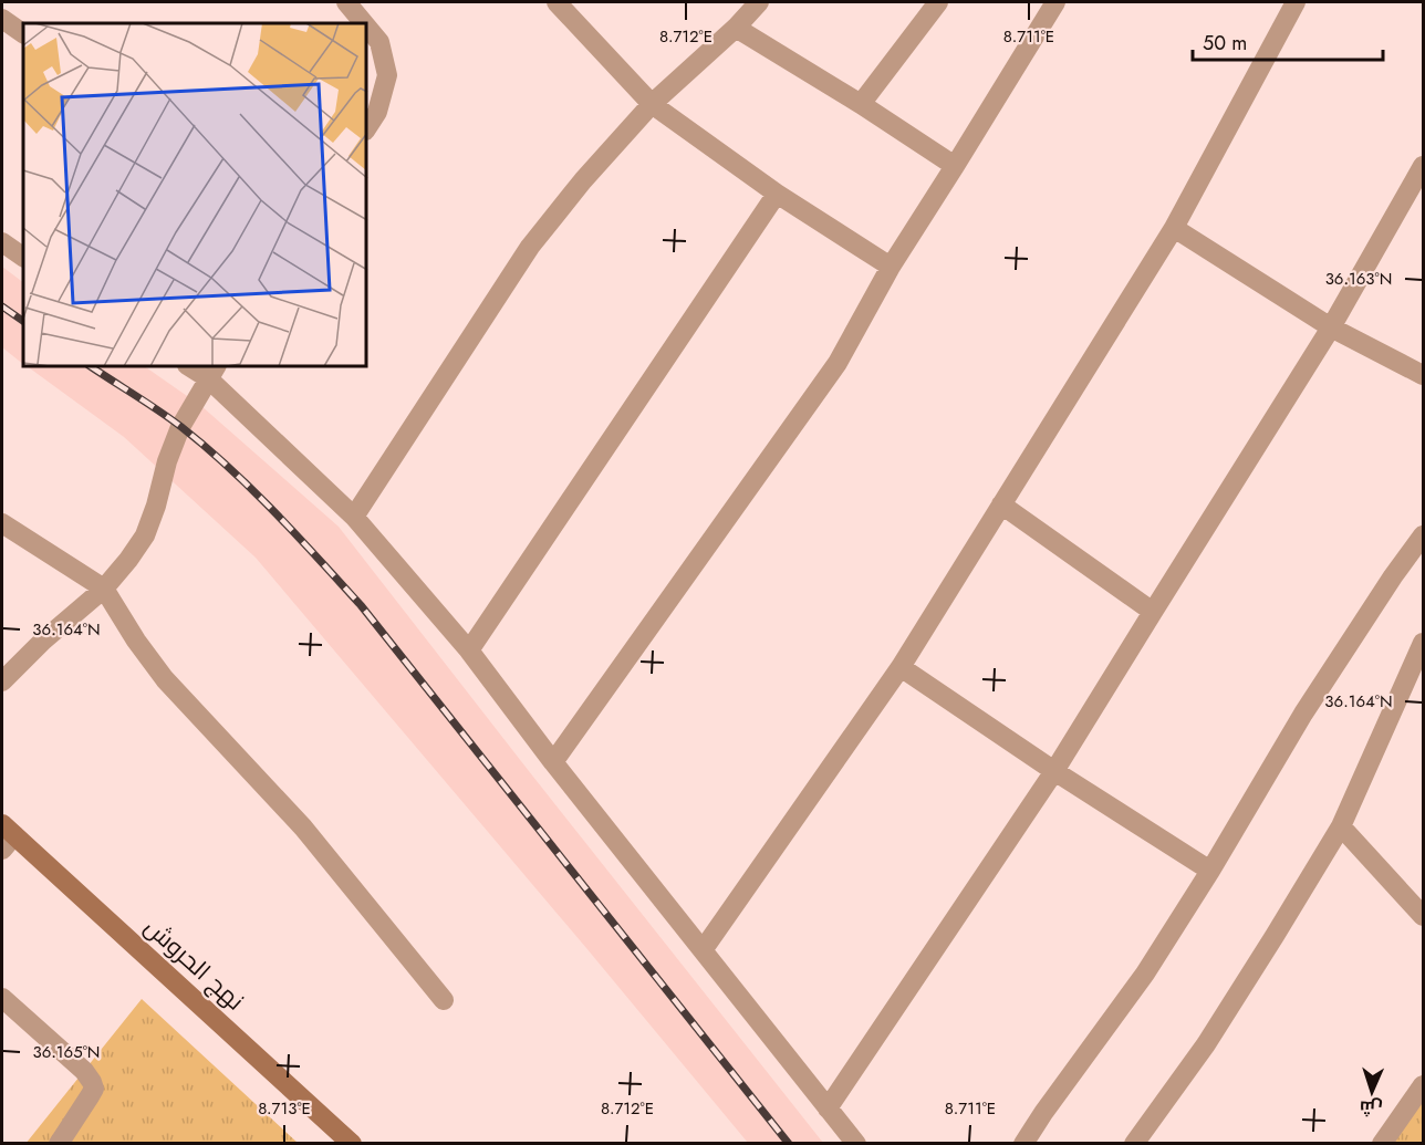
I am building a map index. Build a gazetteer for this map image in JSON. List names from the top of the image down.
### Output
{
  "streets": {
    "street": ["نهج الحروش"]
  },
  "scale_bar": "50 m",
  "north": "bottom",
  "coordinates": [
    "8.712°E",
    "8.711°E",
    "36.163°N",
    "36.164°N",
    "36.165°N",
    "8.713°E"
  ]
}
